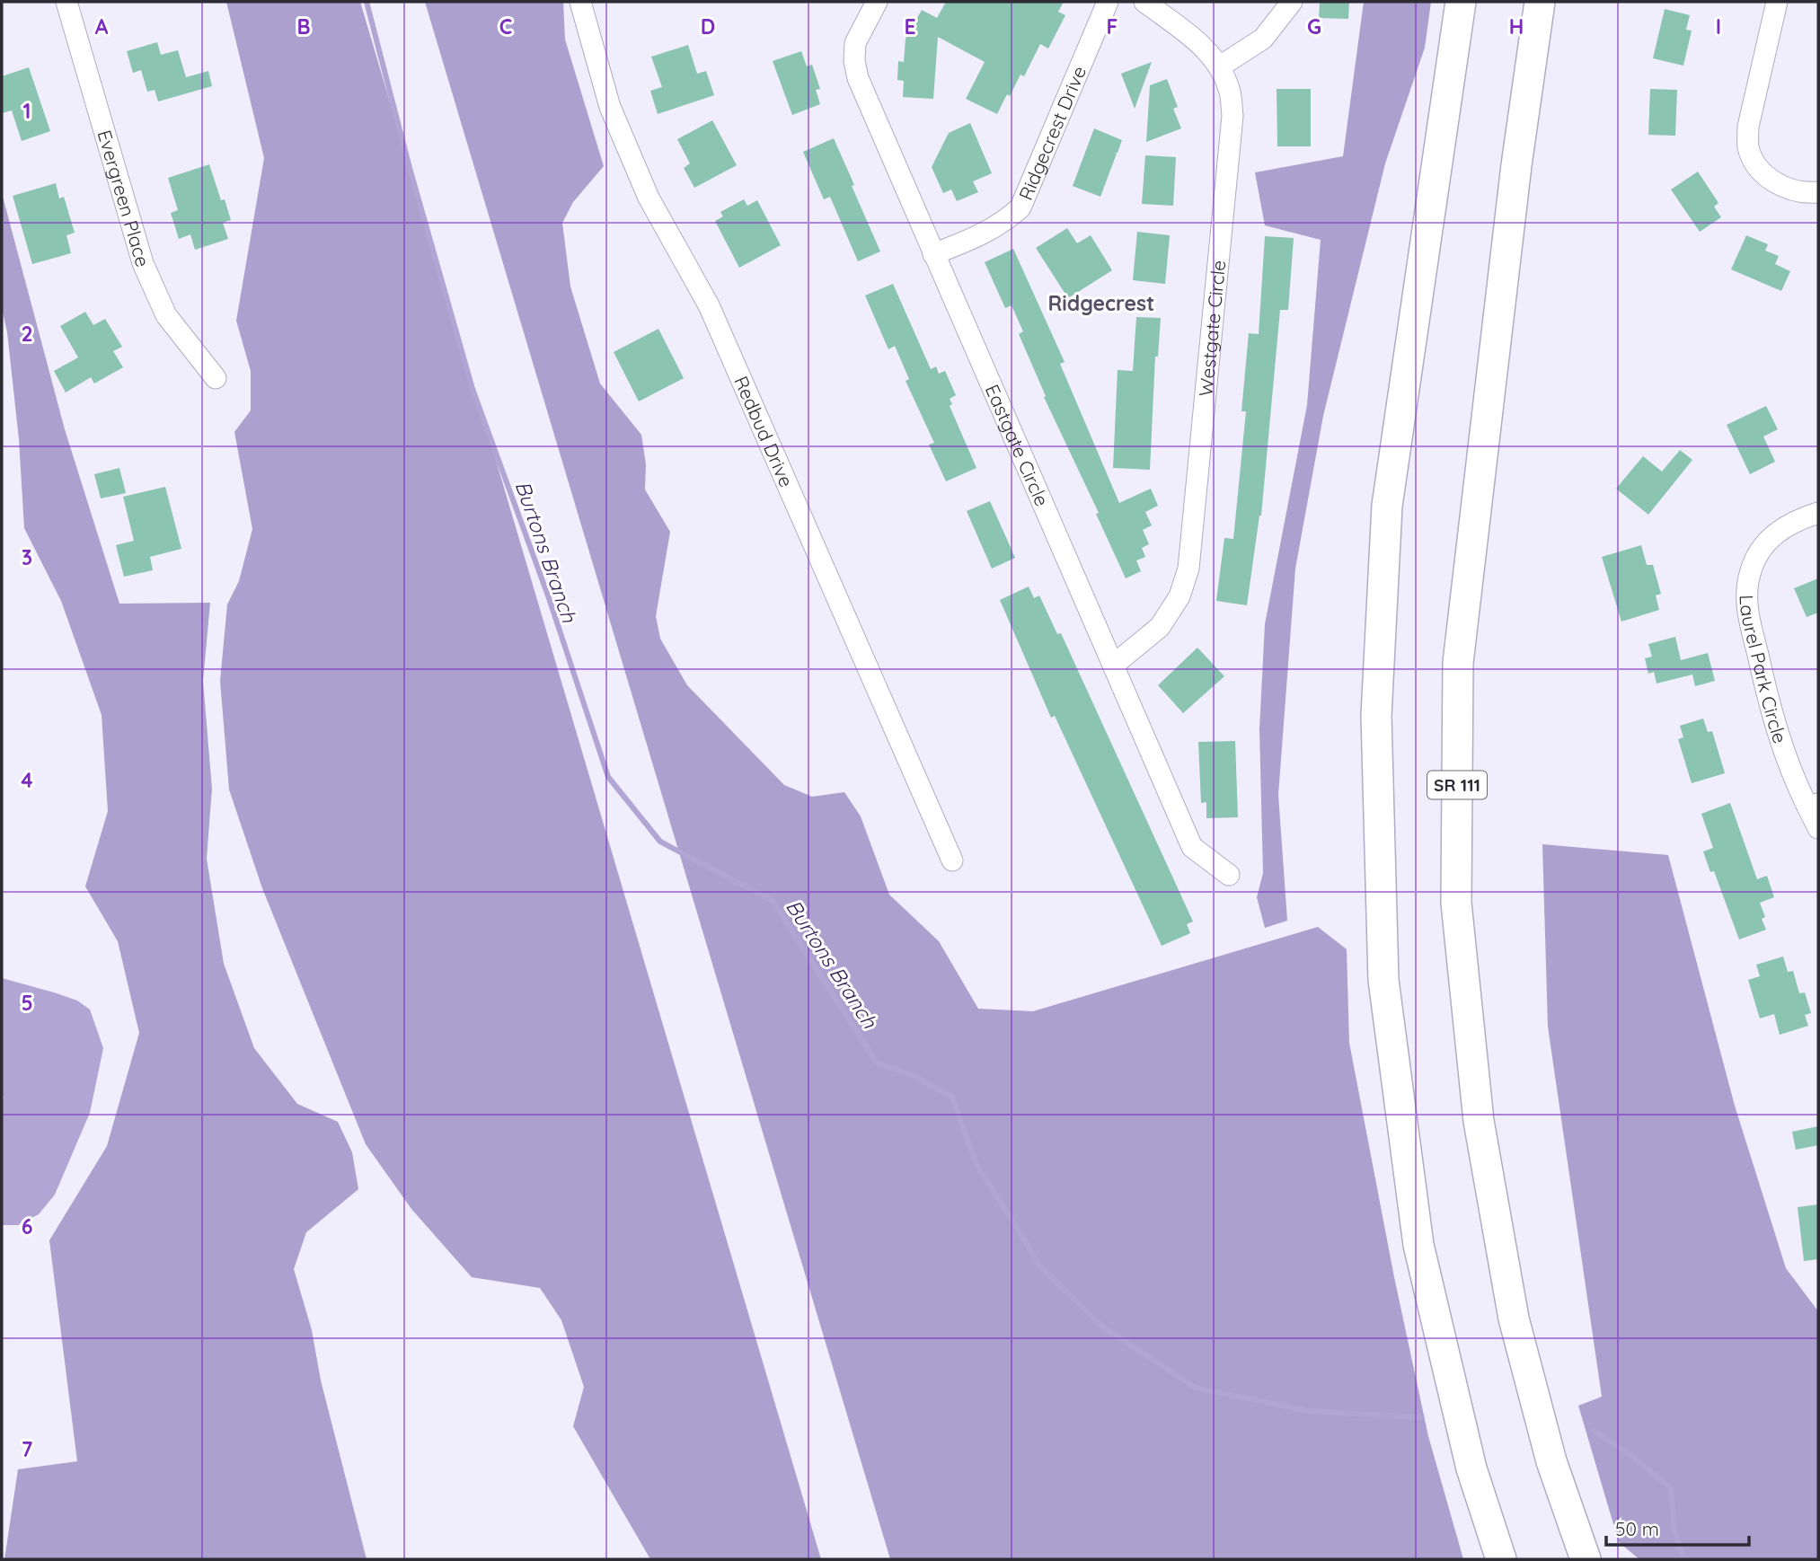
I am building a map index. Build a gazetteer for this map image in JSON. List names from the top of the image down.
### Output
{
  "streets": {
    "highway": ["SR 111"],
    "street": [
      "Ridgecrest Drive",
      "Evergreen Place",
      "Westgate Circle",
      "Redbud Drive",
      "Eastgate Circle",
      "Laurel Park Circle"
    ]
  },
  "crossings": [
    ["Ridgecrest Drive", "Eastgate Circle"],
    ["Westgate Circle", "Eastgate Circle"]
  ],
  "districts": ["Ridgecrest"],
  "water": ["Burtons Branch"],
  "scale_bar": "50 m",
  "grid": {
    "columns": [
      "A",
      "B",
      "C",
      "D",
      "E",
      "F",
      "G",
      "H",
      "I"
    ],
    "rows": [
      "1",
      "2",
      "3",
      "4",
      "5",
      "6",
      "7"
    ]
  }
}
